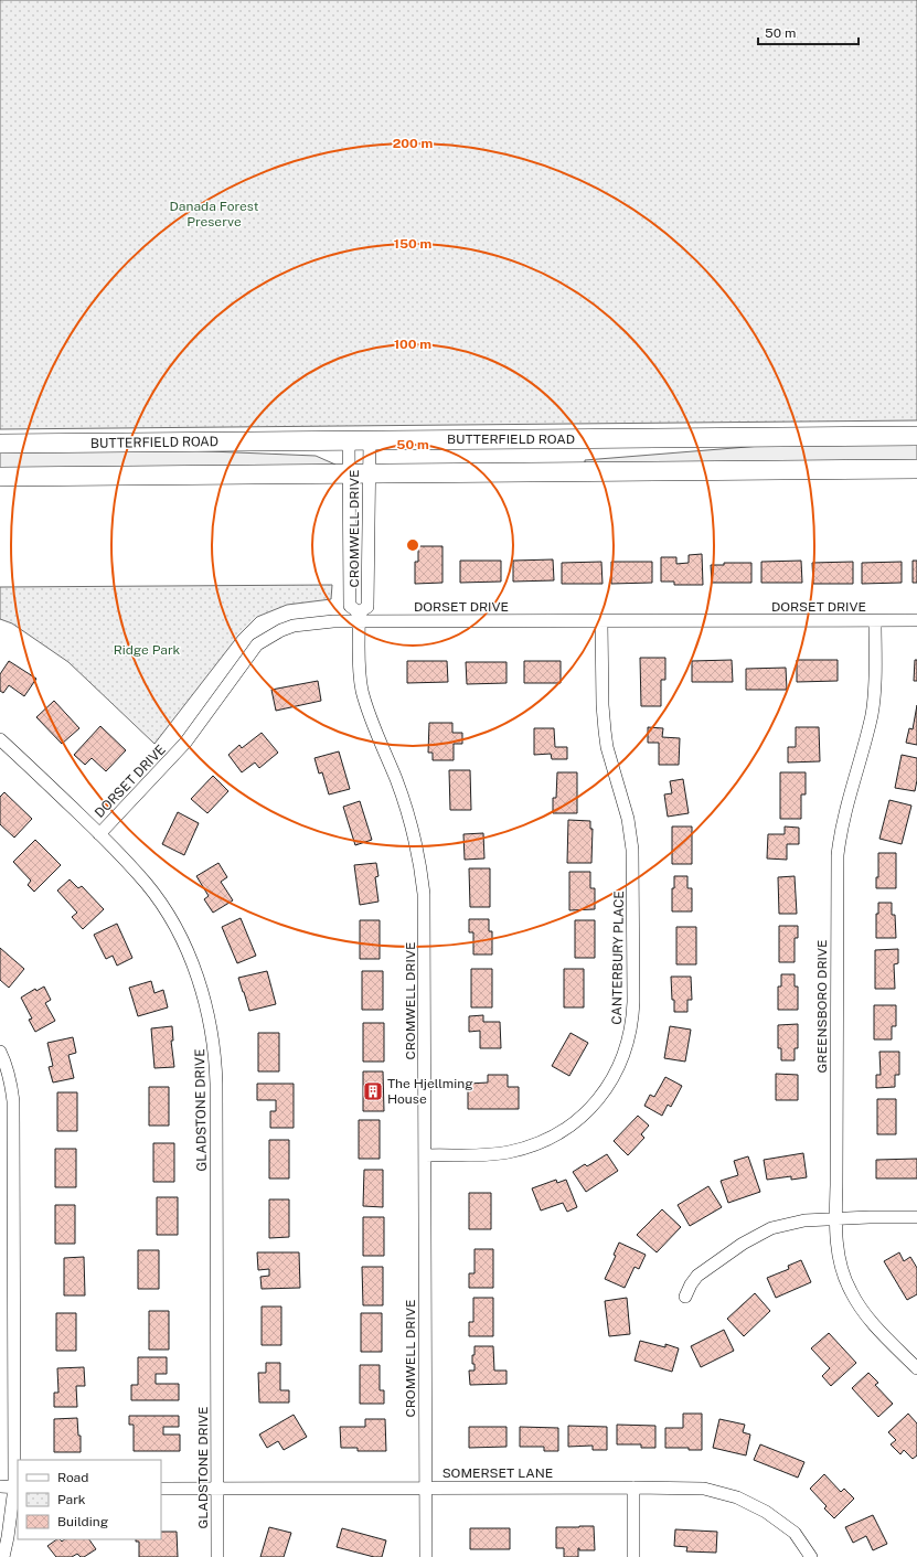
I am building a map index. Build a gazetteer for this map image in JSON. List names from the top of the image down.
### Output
{
  "streets": {
    "main road": ["BUTTERFIELD ROAD"],
    "street": [
      "CROMWELL DRIVE",
      "DORSET DRIVE",
      "CANTERBURY PLACE",
      "GREENSBORO DRIVE",
      "GLADSTONE DRIVE",
      "SOMERSET LANE"
    ]
  },
  "crossings": [
    ["BUTTERFIELD ROAD", "CROMWELL DRIVE"],
    ["CROMWELL DRIVE", "DORSET DRIVE"],
    ["CROMWELL DRIVE", "CANTERBURY PLACE"],
    ["CROMWELL DRIVE", "SOMERSET LANE"],
    ["DORSET DRIVE", "CANTERBURY PLACE"],
    ["DORSET DRIVE", "GREENSBORO DRIVE"],
    ["DORSET DRIVE", "GLADSTONE DRIVE"],
    ["GLADSTONE DRIVE", "SOMERSET LANE"]
  ],
  "parks": ["Danada Forest Preserve", "Ridge Park"],
  "places": {
    "building": ["The Hjellming House"]
  },
  "legend": ["Road", "Park", "Building"],
  "scale_bar": "50 m",
  "rings": [
    "200 m",
    "150 m",
    "100 m",
    "50 m"
  ]
}
